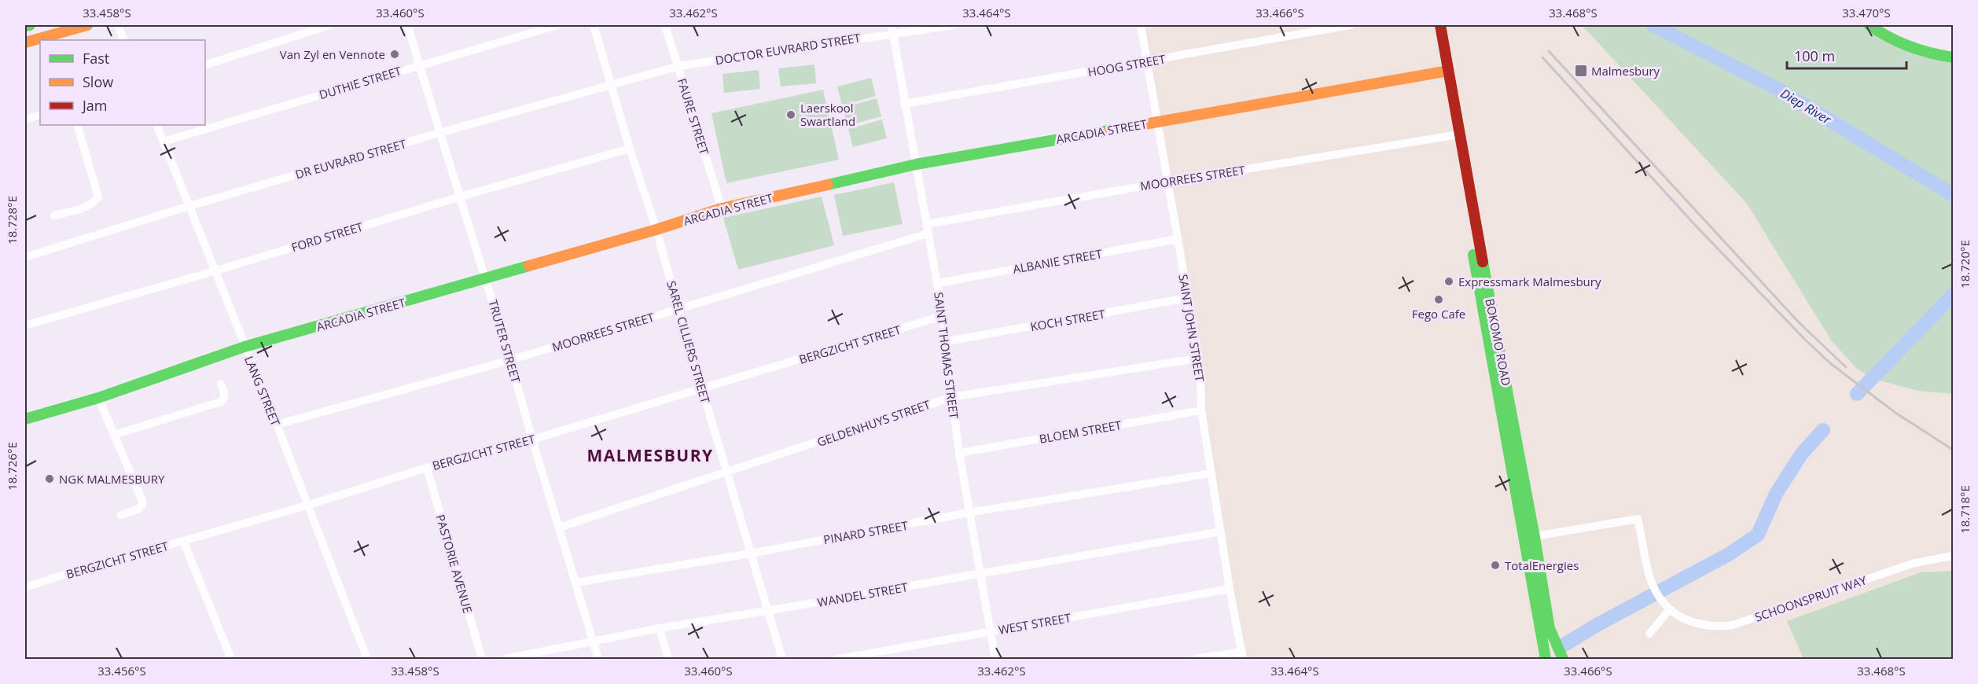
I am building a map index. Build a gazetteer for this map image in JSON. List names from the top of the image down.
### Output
{
  "streets": {
    "main road": ["ARCADIA STREET", "BOKOMO ROAD"],
    "street": [
      "DOCTOR EUVRARD STREET",
      "HOOG STREET",
      "DUTHIE STREET",
      "FAURE STREET",
      "DR EUVRARD STREET",
      "MOORREES STREET",
      "FORD STREET",
      "ALBANIE STREET",
      "KOCH STREET",
      "SAINT JOHN STREET",
      "TRUTER STREET",
      "SAREL CILLIERS STREET",
      "BERGZICHT STREET",
      "SAINT THOMAS STREET",
      "LANG STREET",
      "GELDENHUYS STREET",
      "BLOEM STREET",
      "PINARD STREET",
      "PASTORIE AVENUE",
      "WANDEL STREET",
      "SCHOONSPRUIT WAY",
      "WEST STREET"
    ]
  },
  "crossings": [
    ["DOCTOR EUVRARD STREET", "FAURE STREET"],
    ["DOCTOR EUVRARD STREET", "DR EUVRARD STREET"],
    ["DOCTOR EUVRARD STREET", "SAINT THOMAS STREET"],
    ["HOOG STREET", "SAINT JOHN STREET"],
    ["HOOG STREET", "SAINT THOMAS STREET"],
    ["DUTHIE STREET", "TRUTER STREET"],
    ["DUTHIE STREET", "LANG STREET"],
    ["FAURE STREET", "ARCADIA STREET"],
    ["FAURE STREET", "DR EUVRARD STREET"],
    ["ARCADIA STREET", "SAINT JOHN STREET"],
    ["ARCADIA STREET", "TRUTER STREET"],
    ["ARCADIA STREET", "SAREL CILLIERS STREET"],
    ["ARCADIA STREET", "BOKOMO ROAD"],
    ["ARCADIA STREET", "SAINT THOMAS STREET"],
    ["ARCADIA STREET", "LANG STREET"],
    ["DR EUVRARD STREET", "TRUTER STREET"],
    ["DR EUVRARD STREET", "SAREL CILLIERS STREET"],
    ["DR EUVRARD STREET", "LANG STREET"],
    ["MOORREES STREET", "SAINT JOHN STREET"],
    ["MOORREES STREET", "TRUTER STREET"],
    ["MOORREES STREET", "SAREL CILLIERS STREET"],
    ["MOORREES STREET", "BOKOMO ROAD"],
    ["MOORREES STREET", "SAINT THOMAS STREET"],
    ["MOORREES STREET", "LANG STREET"],
    ["FORD STREET", "TRUTER STREET"],
    ["FORD STREET", "SAREL CILLIERS STREET"],
    ["FORD STREET", "LANG STREET"],
    ["ALBANIE STREET", "SAINT JOHN STREET"],
    ["ALBANIE STREET", "SAINT THOMAS STREET"],
    ["KOCH STREET", "SAINT JOHN STREET"],
    ["KOCH STREET", "SAINT THOMAS STREET"],
    ["SAINT JOHN STREET", "GELDENHUYS STREET"],
    ["SAINT JOHN STREET", "BLOEM STREET"],
    ["SAINT JOHN STREET", "PINARD STREET"],
    ["SAINT JOHN STREET", "WANDEL STREET"],
    ["SAINT JOHN STREET", "WEST STREET"],
    ["TRUTER STREET", "BERGZICHT STREET"],
    ["TRUTER STREET", "GELDENHUYS STREET"],
    ["TRUTER STREET", "PINARD STREET"],
    ["TRUTER STREET", "WANDEL STREET"],
    ["SAREL CILLIERS STREET", "BERGZICHT STREET"],
    ["SAREL CILLIERS STREET", "GELDENHUYS STREET"],
    ["SAREL CILLIERS STREET", "PINARD STREET"],
    ["SAREL CILLIERS STREET", "WANDEL STREET"],
    ["BOKOMO ROAD", "SCHOONSPRUIT WAY"],
    ["BERGZICHT STREET", "SAINT THOMAS STREET"],
    ["BERGZICHT STREET", "LANG STREET"],
    ["BERGZICHT STREET", "PASTORIE AVENUE"],
    ["SAINT THOMAS STREET", "GELDENHUYS STREET"],
    ["SAINT THOMAS STREET", "BLOEM STREET"],
    ["SAINT THOMAS STREET", "PINARD STREET"],
    ["SAINT THOMAS STREET", "WANDEL STREET"],
    ["SAINT THOMAS STREET", "WEST STREET"]
  ],
  "districts": ["MALMESBURY"],
  "water": ["Diep River"],
  "places": {
    "other": [
      "Van Zyl en Vennote",
      "Laerskool Swartland",
      "Expressmark Malmesbury",
      "Fego Cafe",
      "NGK MALMESBURY",
      "TotalEnergies"
    ],
    "transit": ["Malmesbury"]
  },
  "legend": ["Fast", "Slow", "Jam"],
  "scale_bar": "100 m",
  "coordinates": [
    "33.458°S",
    "33.460°S",
    "33.462°S",
    "33.464°S",
    "33.466°S",
    "33.468°S",
    "33.470°S",
    "18.728°E",
    "18.720°E",
    "18.726°E",
    "18.718°E",
    "33.456°S"
  ]
}
